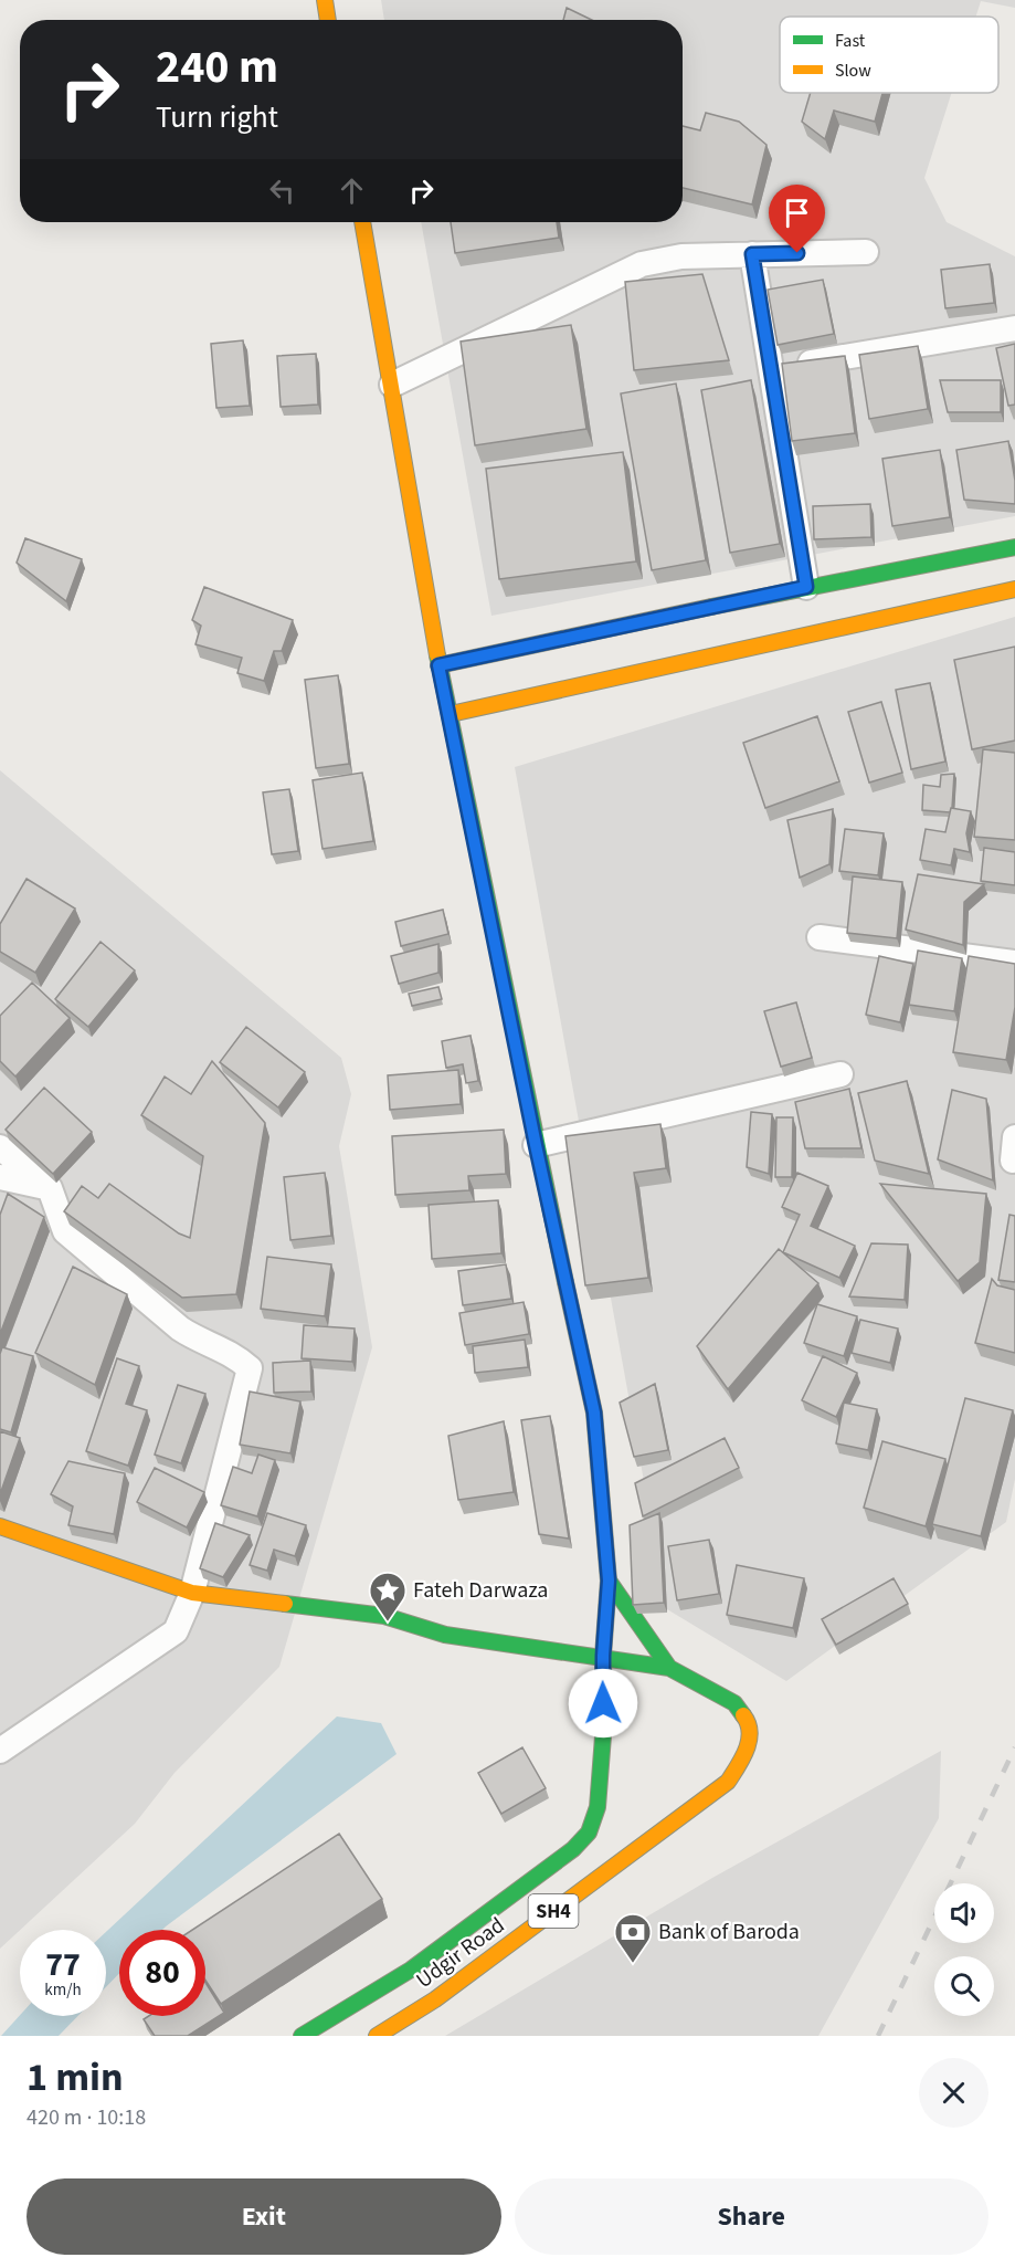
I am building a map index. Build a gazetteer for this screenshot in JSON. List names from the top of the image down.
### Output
{
  "streets": {
    "main road": ["SH4", "Udgir Road"]
  },
  "places": {
    "place": ["Fateh Darwaza"],
    "bank": ["Bank of Baroda"]
  },
  "legend": ["Fast", "Slow"],
  "page": {
    "turn": ["240 m", "Turn right"],
    "speed": "77 km/h",
    "limit": "80",
    "heading": ["1 min", "420 m · 10:18"],
    "buttons": ["Exit", "Share"]
  }
}
